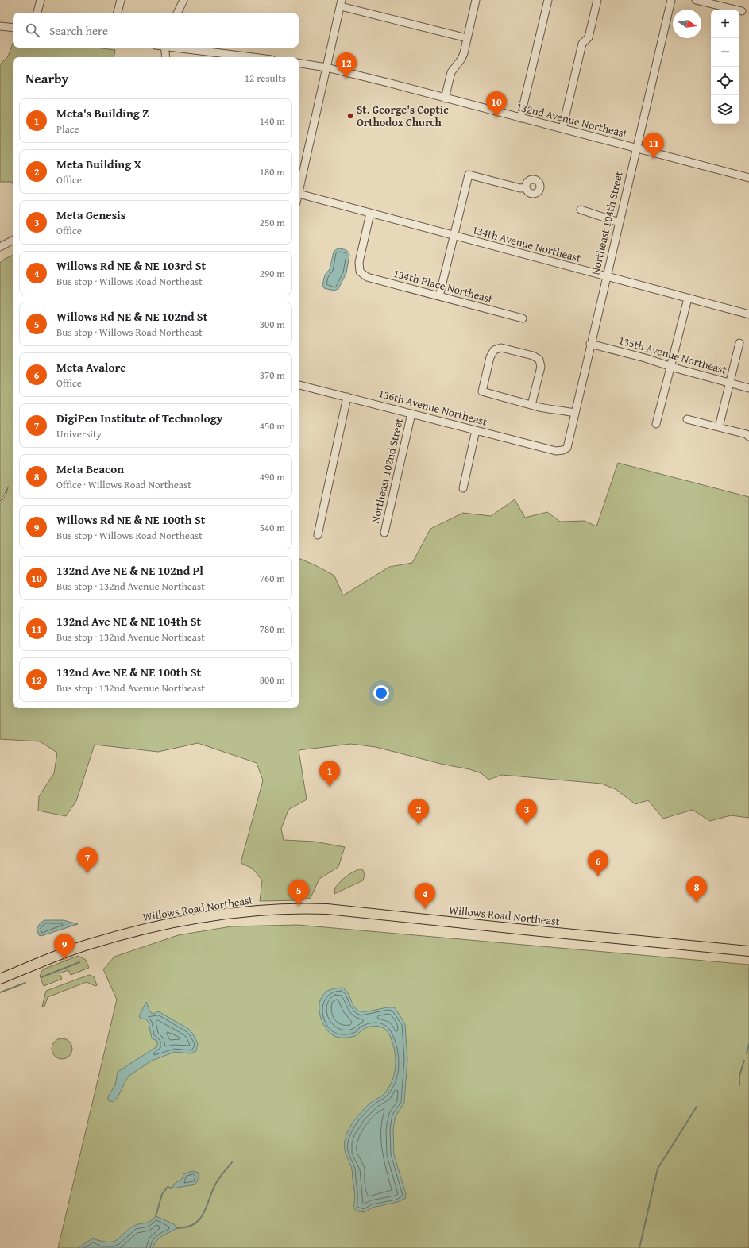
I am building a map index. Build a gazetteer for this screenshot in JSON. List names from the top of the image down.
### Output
{
  "streets": {
    "main road": ["Willows Road Northeast"],
    "street": [
      "132nd Avenue Northeast",
      "Northeast 104th Street",
      "134th Avenue Northeast",
      "134th Place Northeast",
      "135th Avenue Northeast",
      "136th Avenue Northeast",
      "Northeast 102nd Street"
    ]
  },
  "crossings": [
    ["132nd Avenue Northeast", "Northeast 104th Street"],
    ["Northeast 104th Street", "134th Avenue Northeast"],
    ["Northeast 104th Street", "135th Avenue Northeast"],
    ["Northeast 104th Street", "136th Avenue Northeast"],
    ["134th Avenue Northeast", "134th Place Northeast"],
    ["136th Avenue Northeast", "Northeast 102nd Street"]
  ],
  "places": ["St. George's Coptic Orthodox Church"],
  "north": "right",
  "page": {
    "map_buttons": ["+", "−"],
    "search": "Search here",
    "pins": [
      "12",
      "10",
      "11",
      "1",
      "2",
      "3",
      "7",
      "6",
      "8",
      "5",
      "4",
      "9"
    ],
    "heading": ["Nearby", "12 results"],
    "list": [
      {
        "mark": "1",
        "name": "Meta's Building Z",
        "note": "Place",
        "value": "140 m"
      },
      {
        "mark": "2",
        "name": "Meta Building X",
        "note": "Office",
        "value": "180 m"
      },
      {
        "mark": "3",
        "name": "Meta Genesis",
        "note": "Office",
        "value": "250 m"
      },
      {
        "mark": "4",
        "name": "Willows Rd NE & NE 103rd St",
        "note": "Bus stop · Willows Road Northeast",
        "value": "290 m"
      },
      {
        "mark": "5",
        "name": "Willows Rd NE & NE 102nd St",
        "note": "Bus stop · Willows Road Northeast",
        "value": "300 m"
      },
      {
        "mark": "6",
        "name": "Meta Avalore",
        "note": "Office",
        "value": "370 m"
      },
      {
        "mark": "7",
        "name": "DigiPen Institute of Technology",
        "note": "University",
        "value": "450 m"
      },
      {
        "mark": "8",
        "name": "Meta Beacon",
        "note": "Office · Willows Road Northeast",
        "value": "490 m"
      },
      {
        "mark": "9",
        "name": "Willows Rd NE & NE 100th St",
        "note": "Bus stop · Willows Road Northeast",
        "value": "540 m"
      },
      {
        "mark": "10",
        "name": "132nd Ave NE & NE 102nd Pl",
        "note": "Bus stop · 132nd Avenue Northeast",
        "value": "760 m"
      },
      {
        "mark": "11",
        "name": "132nd Ave NE & NE 104th St",
        "note": "Bus stop · 132nd Avenue Northeast",
        "value": "780 m"
      },
      {
        "mark": "12",
        "name": "132nd Ave NE & NE 100th St",
        "note": "Bus stop · 132nd Avenue Northeast",
        "value": "800 m"
      }
    ]
  }
}
